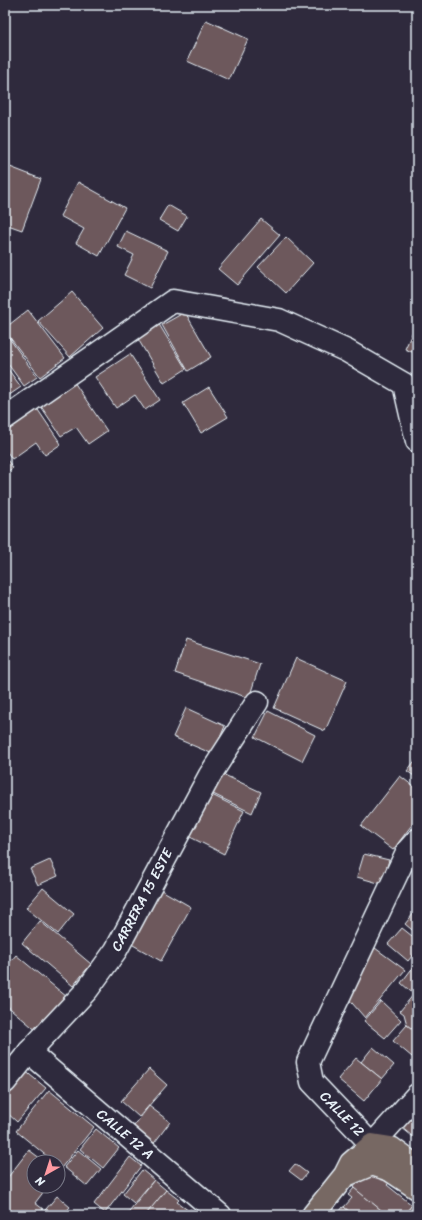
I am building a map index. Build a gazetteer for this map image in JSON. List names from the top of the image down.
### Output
{
  "streets": {
    "main road": ["CALLE 12"],
    "street": ["CARRERA 15 ESTE", "CALLE 12 A"]
  },
  "crossings": [
    ["CARRERA 15 ESTE", "CALLE 12 A"]
  ],
  "north": "bottom left"
}
